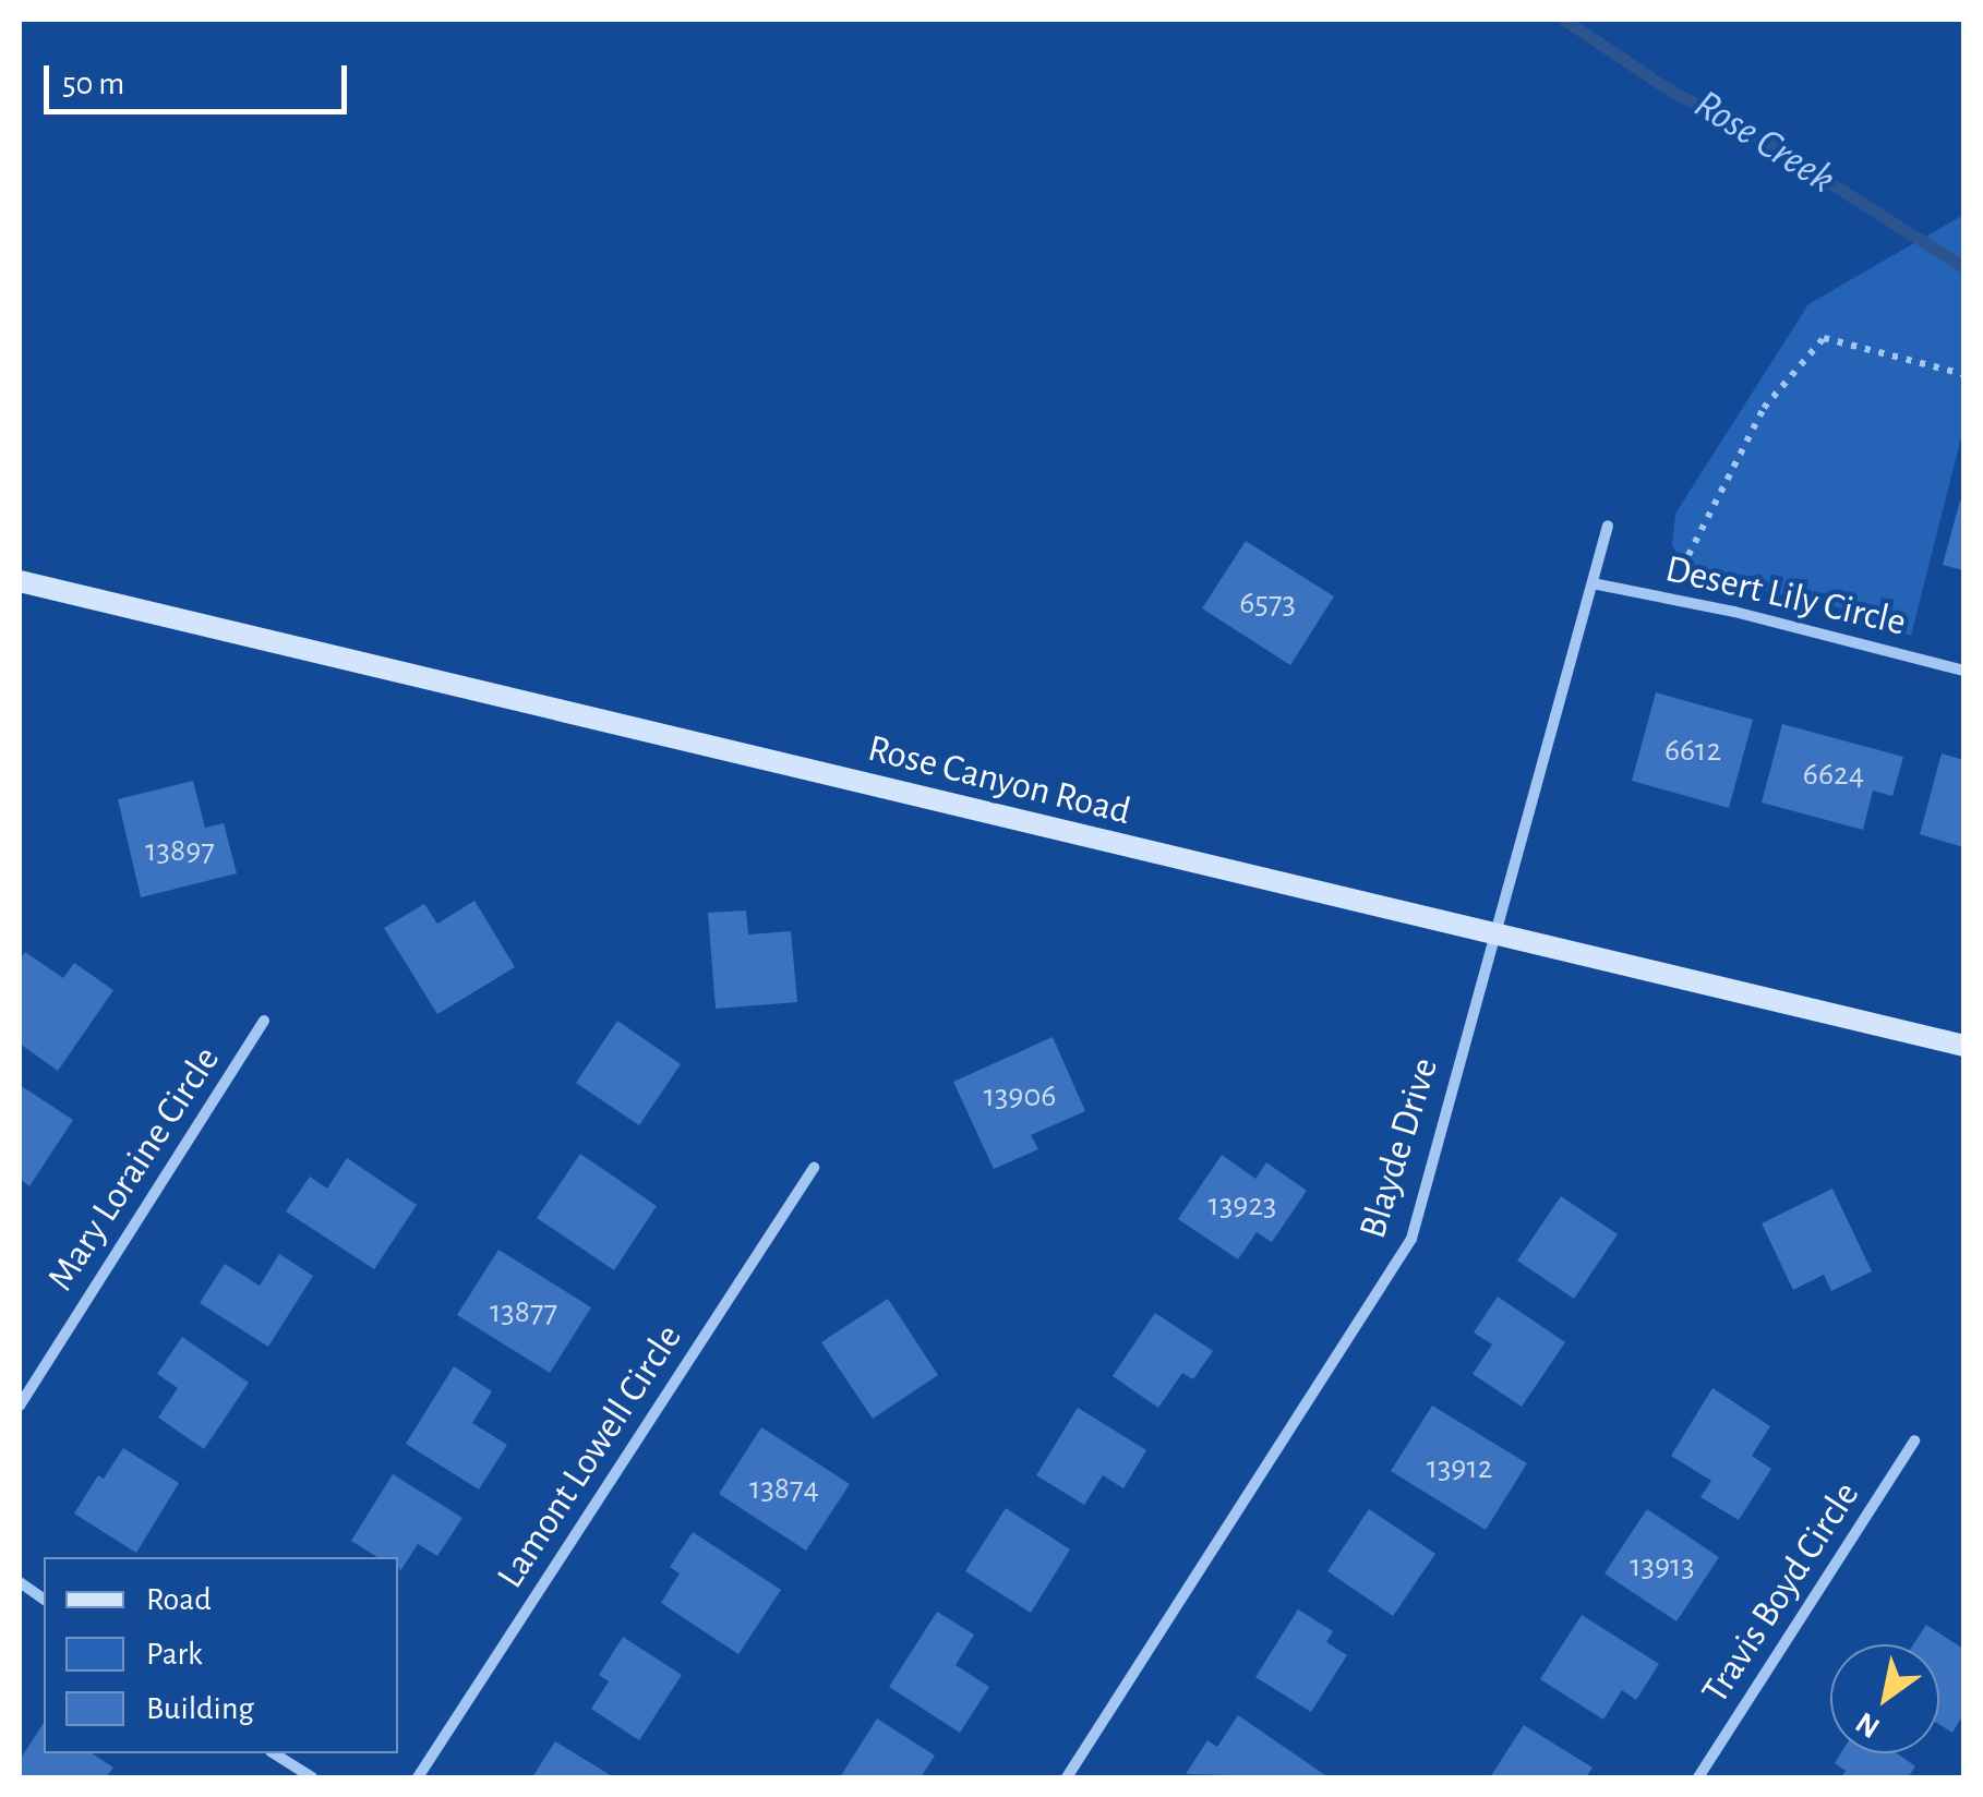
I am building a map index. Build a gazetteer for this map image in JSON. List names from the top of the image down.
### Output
{
  "streets": {
    "street": [
      "Desert Lily Circle",
      "Rose Canyon Road",
      "Blayde Drive",
      "Mary Loraine Circle",
      "Lamont Lowell Circle",
      "Travis Boyd Circle"
    ]
  },
  "crossings": [
    ["Desert Lily Circle", "Blayde Drive"],
    ["Rose Canyon Road", "Blayde Drive"]
  ],
  "water": ["Rose Creek"],
  "house_numbers": [
    "6573",
    "6612",
    "6624",
    "13897",
    "13906",
    "13923",
    "13877",
    "13912",
    "13874",
    "13913"
  ],
  "legend": ["Road", "Park", "Building"],
  "scale_bar": "50 m",
  "north": "bottom left"
}
